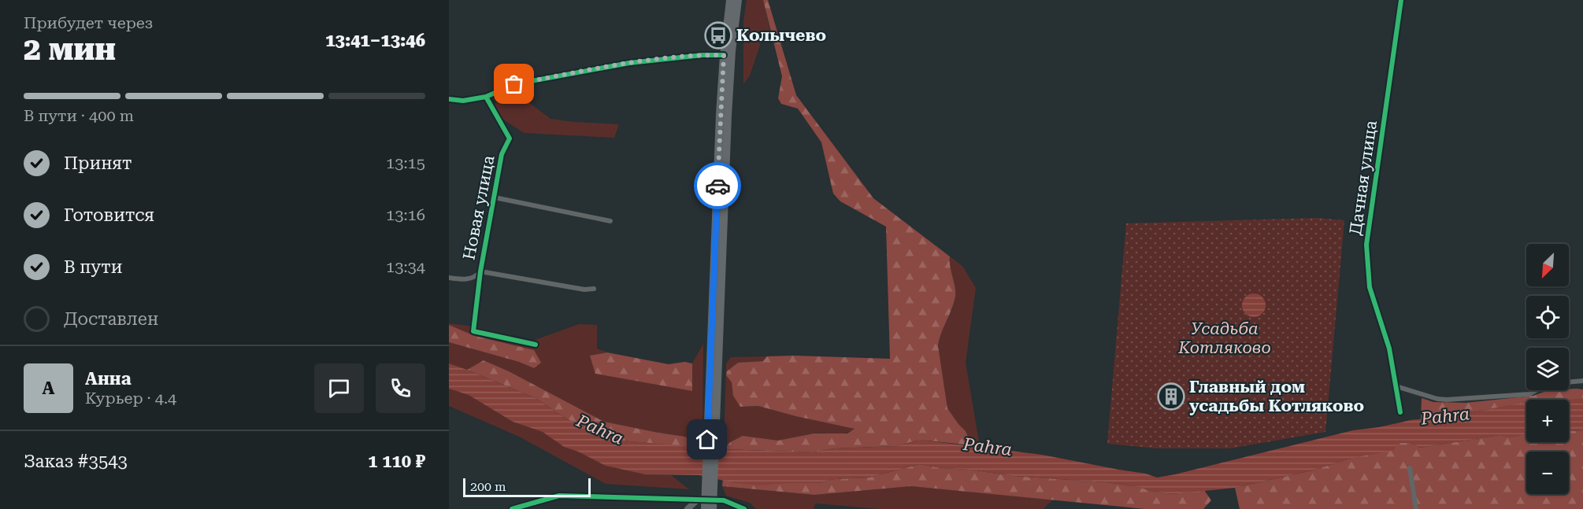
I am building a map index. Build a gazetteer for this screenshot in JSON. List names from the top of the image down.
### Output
{
  "streets": {
    "street": ["Дачная улица", "Новая улица"]
  },
  "water": ["Pahra"],
  "parks": ["Усадьба Котляково"],
  "places": {
    "bus stop": ["Колычево"],
    "building": ["Главный дом усадьбы Котляково"]
  },
  "scale_bar": "200 m",
  "north": "bottom left",
  "page": {
    "heading": ["2 мин", "Прибудет через", "13:41–13:46"],
    "panel": [
      "Анна",
      "Курьер · 4.4",
      "Заказ #3543",
      "1 110 ₽"
    ],
    "bar": "В пути · 400 m",
    "list": [
      ["Принят", "13:15"],
      ["Готовится", "13:16"],
      ["В пути", "13:34"],
      "Доставлен"
    ],
    "map_buttons": ["+", "−"],
    "round": "А",
    "scale": "200 m"
  }
}
